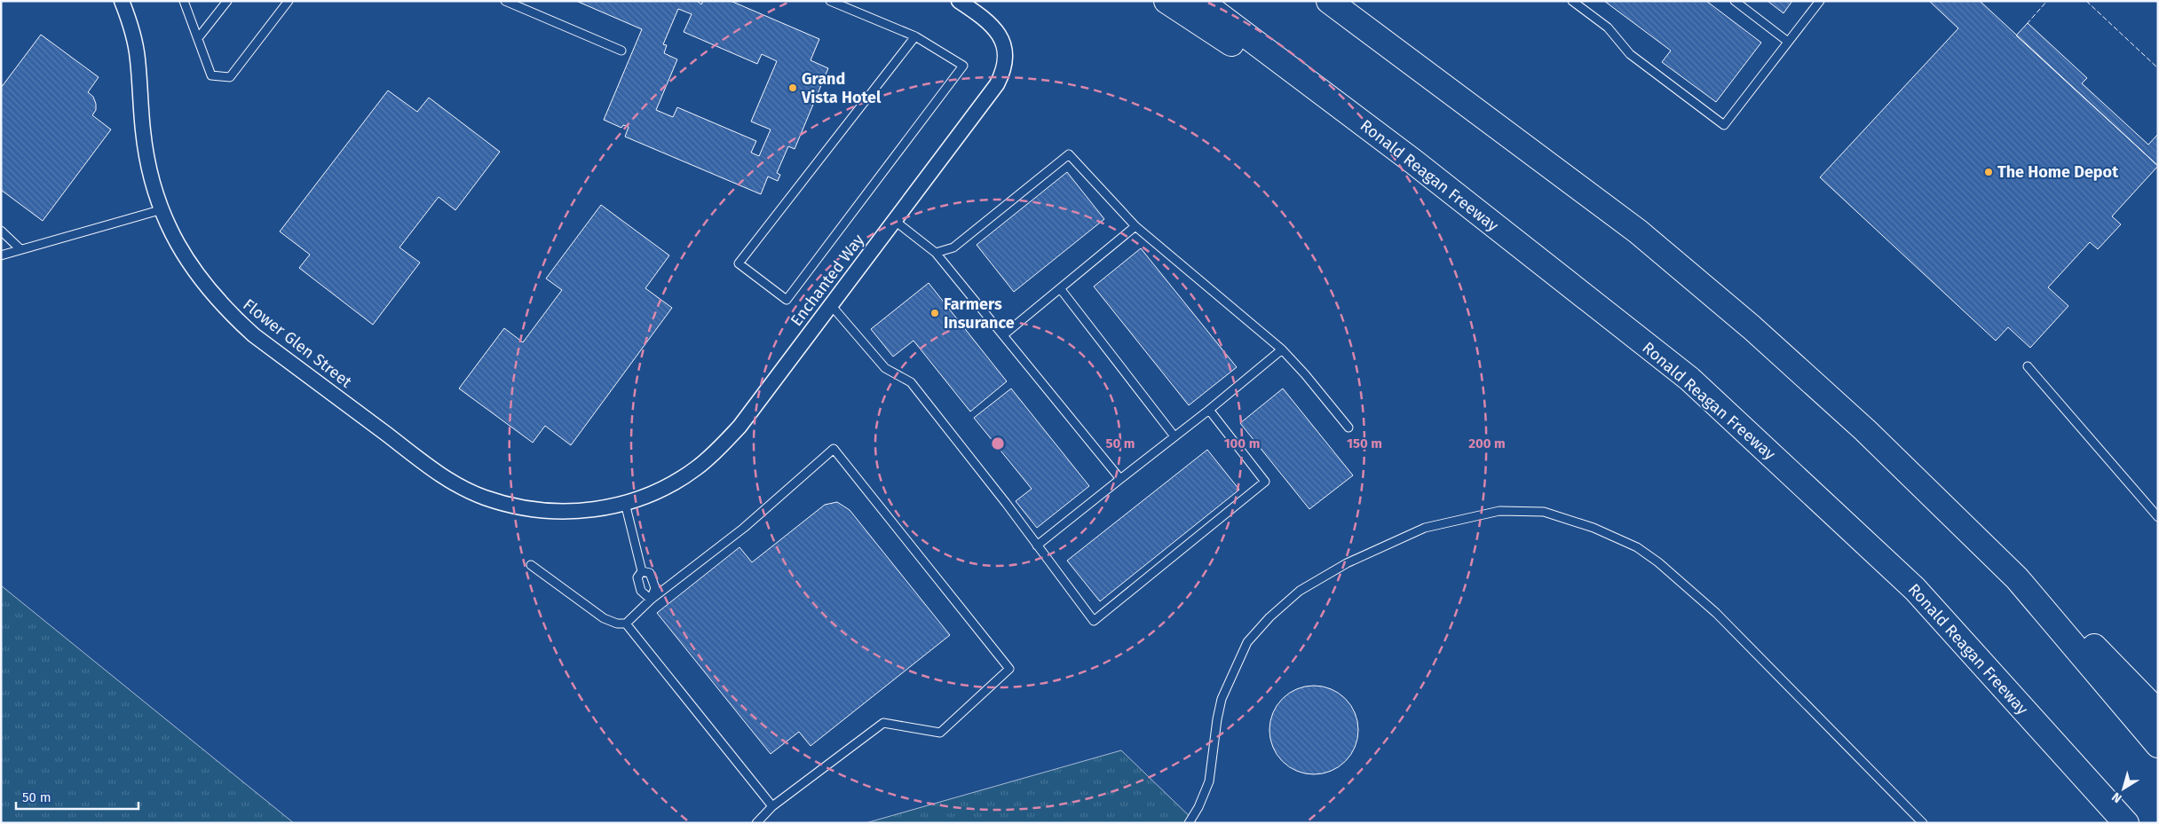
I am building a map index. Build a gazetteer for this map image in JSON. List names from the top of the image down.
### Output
{
  "streets": {
    "highway": ["Ronald Reagan Freeway"],
    "street": ["Enchanted Way", "Flower Glen Street"]
  },
  "crossings": [
    ["Enchanted Way", "Flower Glen Street"]
  ],
  "places": ["Grand Vista Hotel", "The Home Depot", "Farmers Insurance"],
  "scale_bar": "50 m",
  "north": "bottom left",
  "rings": [
    "50 m",
    "100 m",
    "150 m",
    "200 m"
  ]
}
